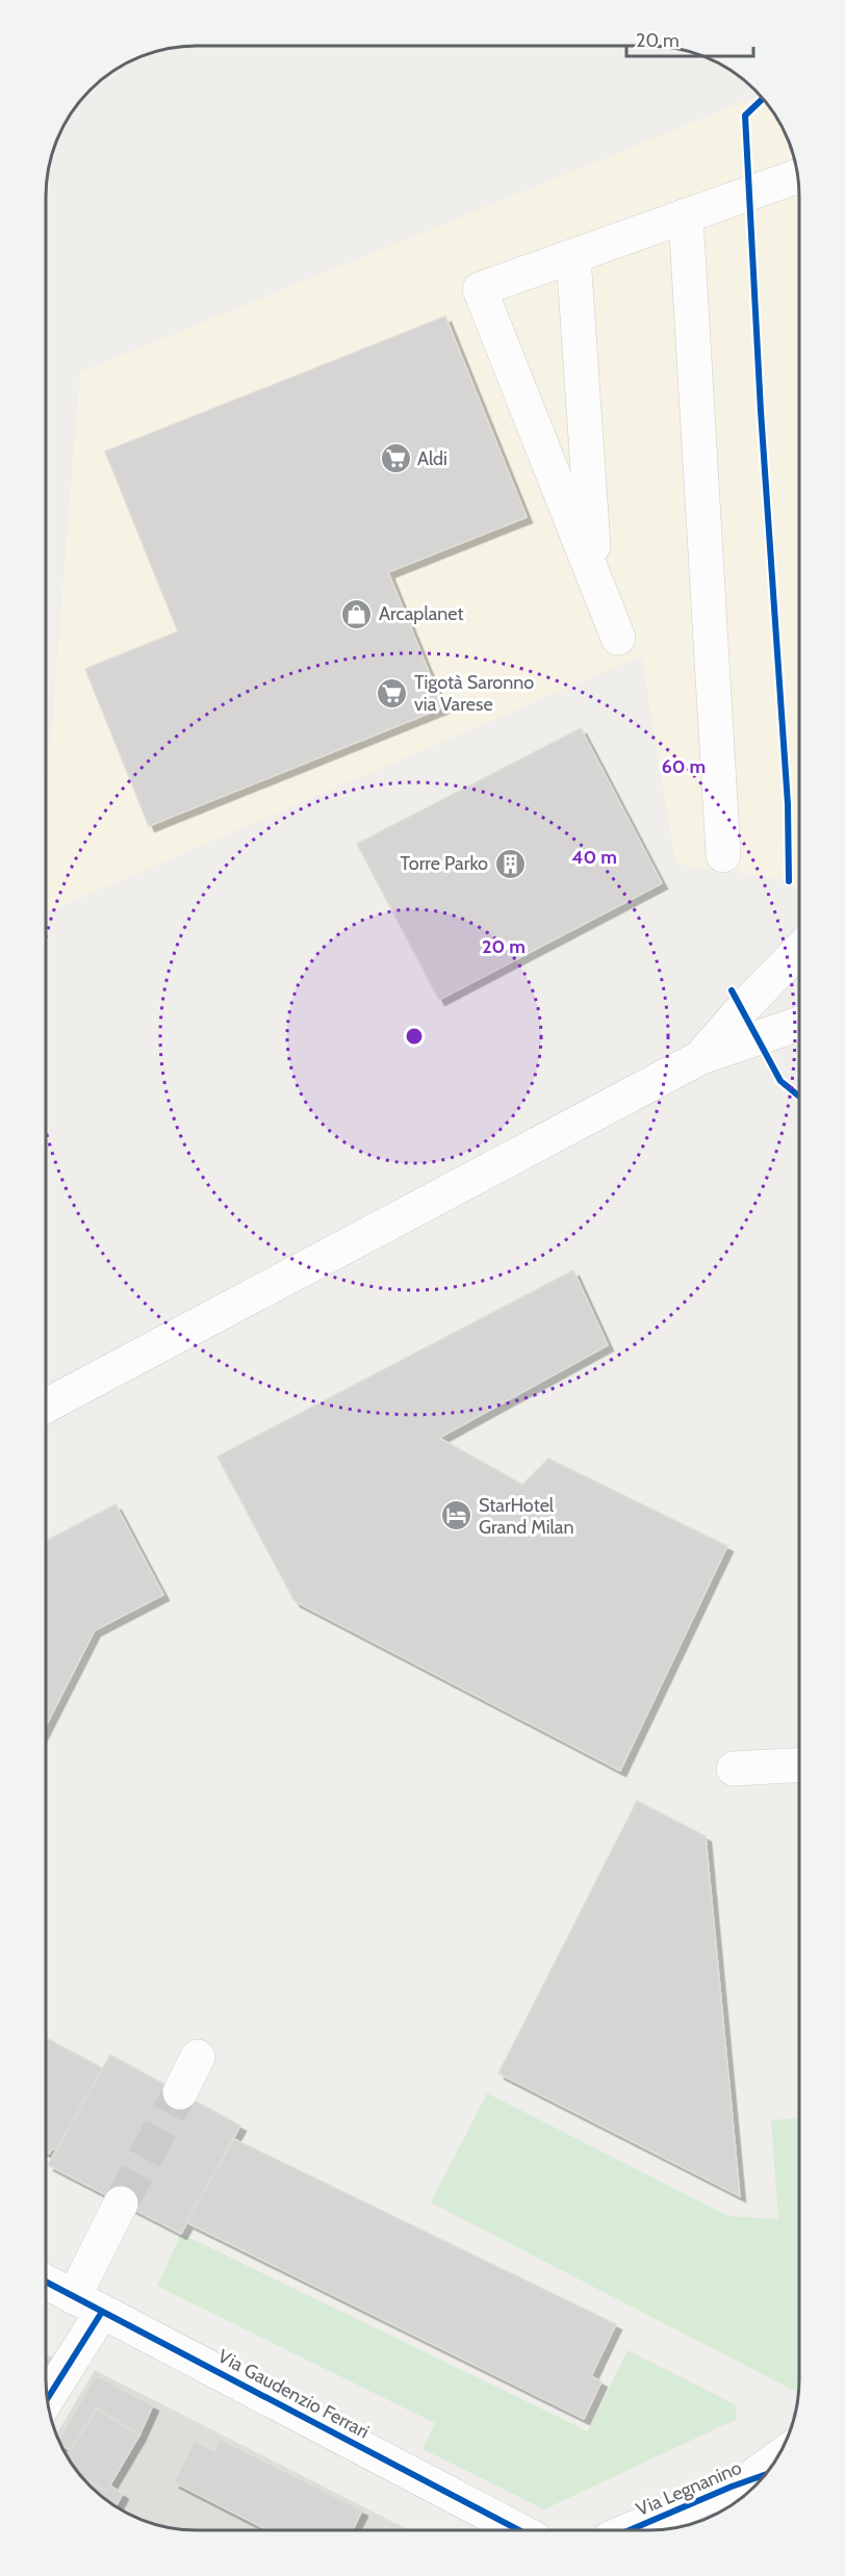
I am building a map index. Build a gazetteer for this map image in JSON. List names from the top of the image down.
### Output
{
  "streets": {
    "street": ["Via Gaudenzio Ferrari", "Via Legnanino"]
  },
  "places": {
    "supermarket": ["Aldi", "Tigotà Saronno via Varese"],
    "shop": ["Arcaplanet"],
    "building": ["Torre Parko"],
    "hotel": ["StarHotel Grand Milan"]
  },
  "scale_bar": "20 m",
  "rings": ["60 m", "40 m", "20 m"]
}
